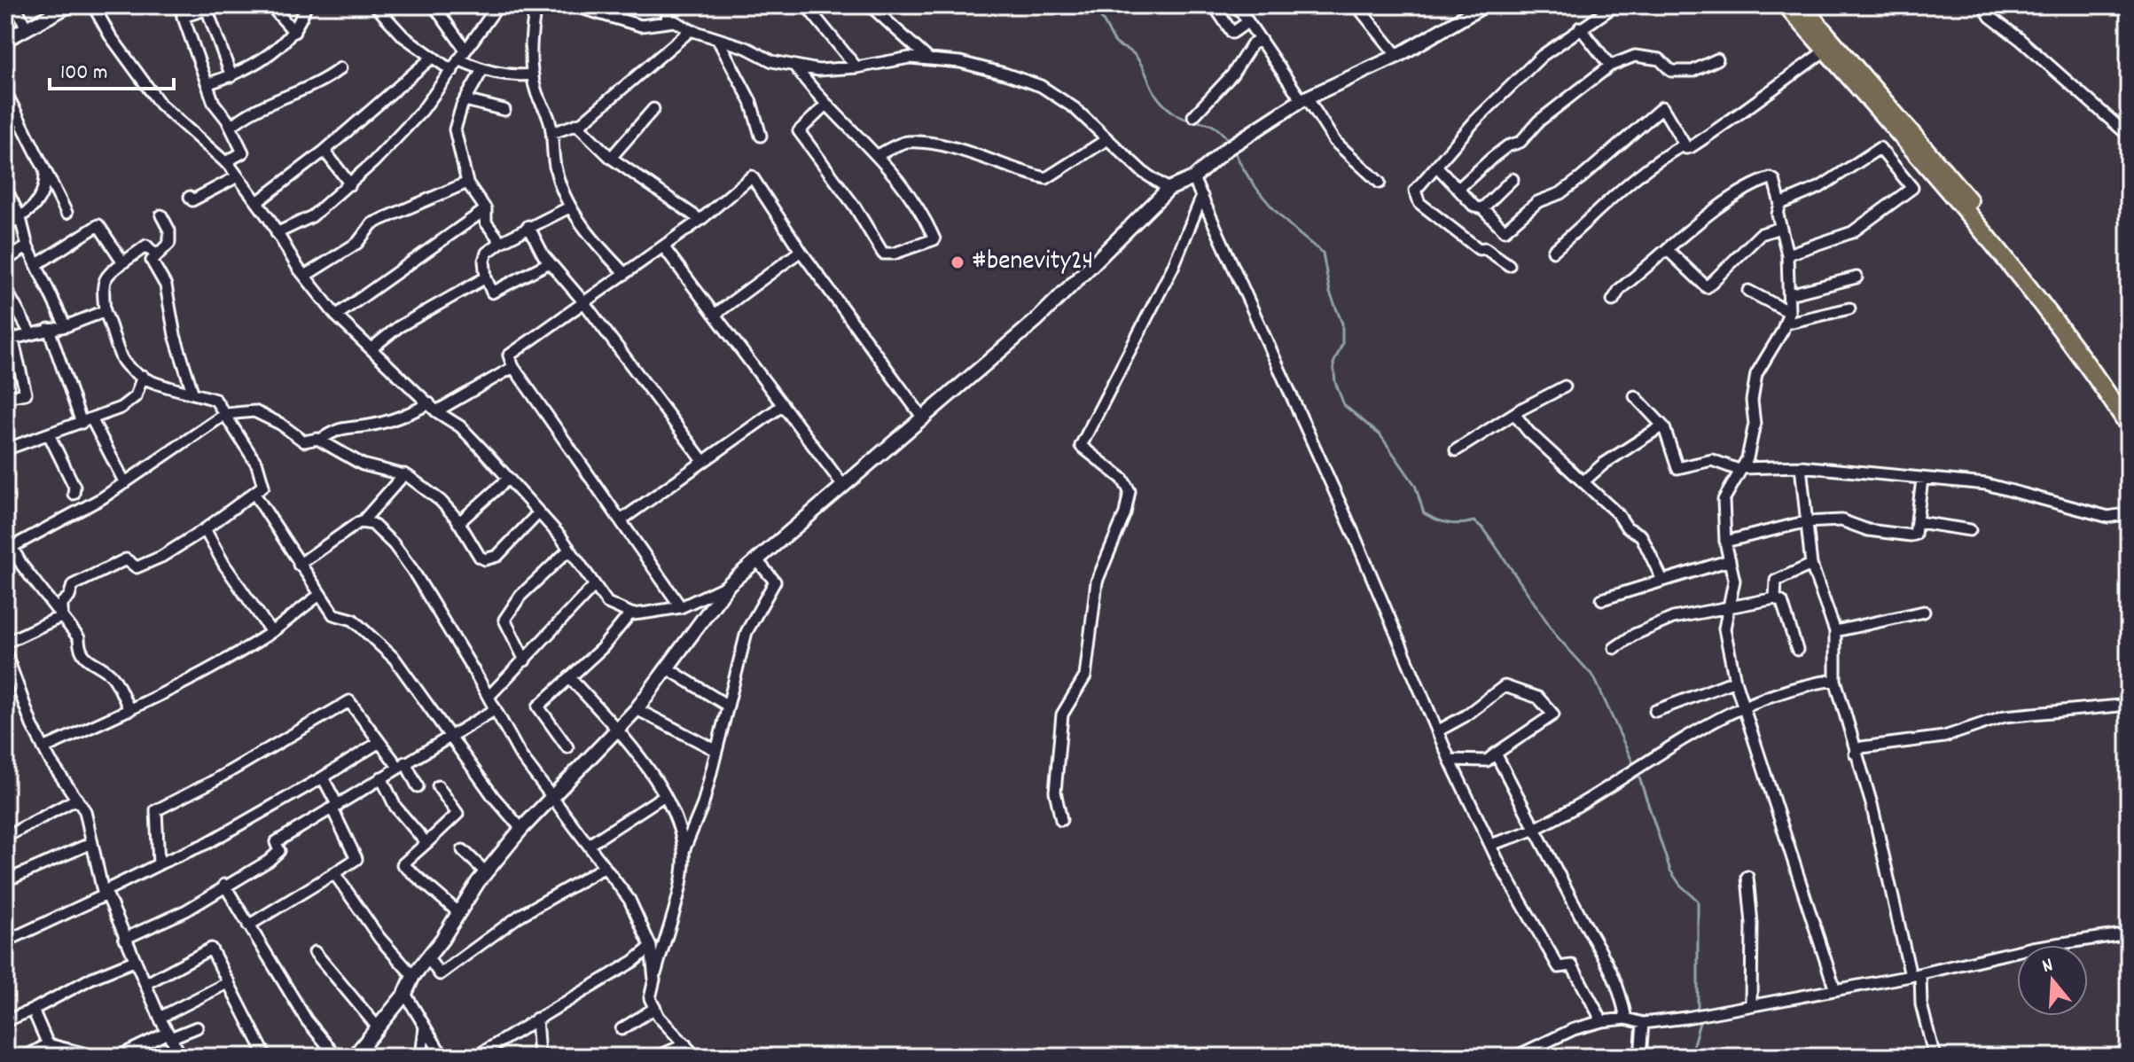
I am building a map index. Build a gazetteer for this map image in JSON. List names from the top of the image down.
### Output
{
  "places": ["#benevity24"],
  "scale_bar": "100 m",
  "north": "top"
}
